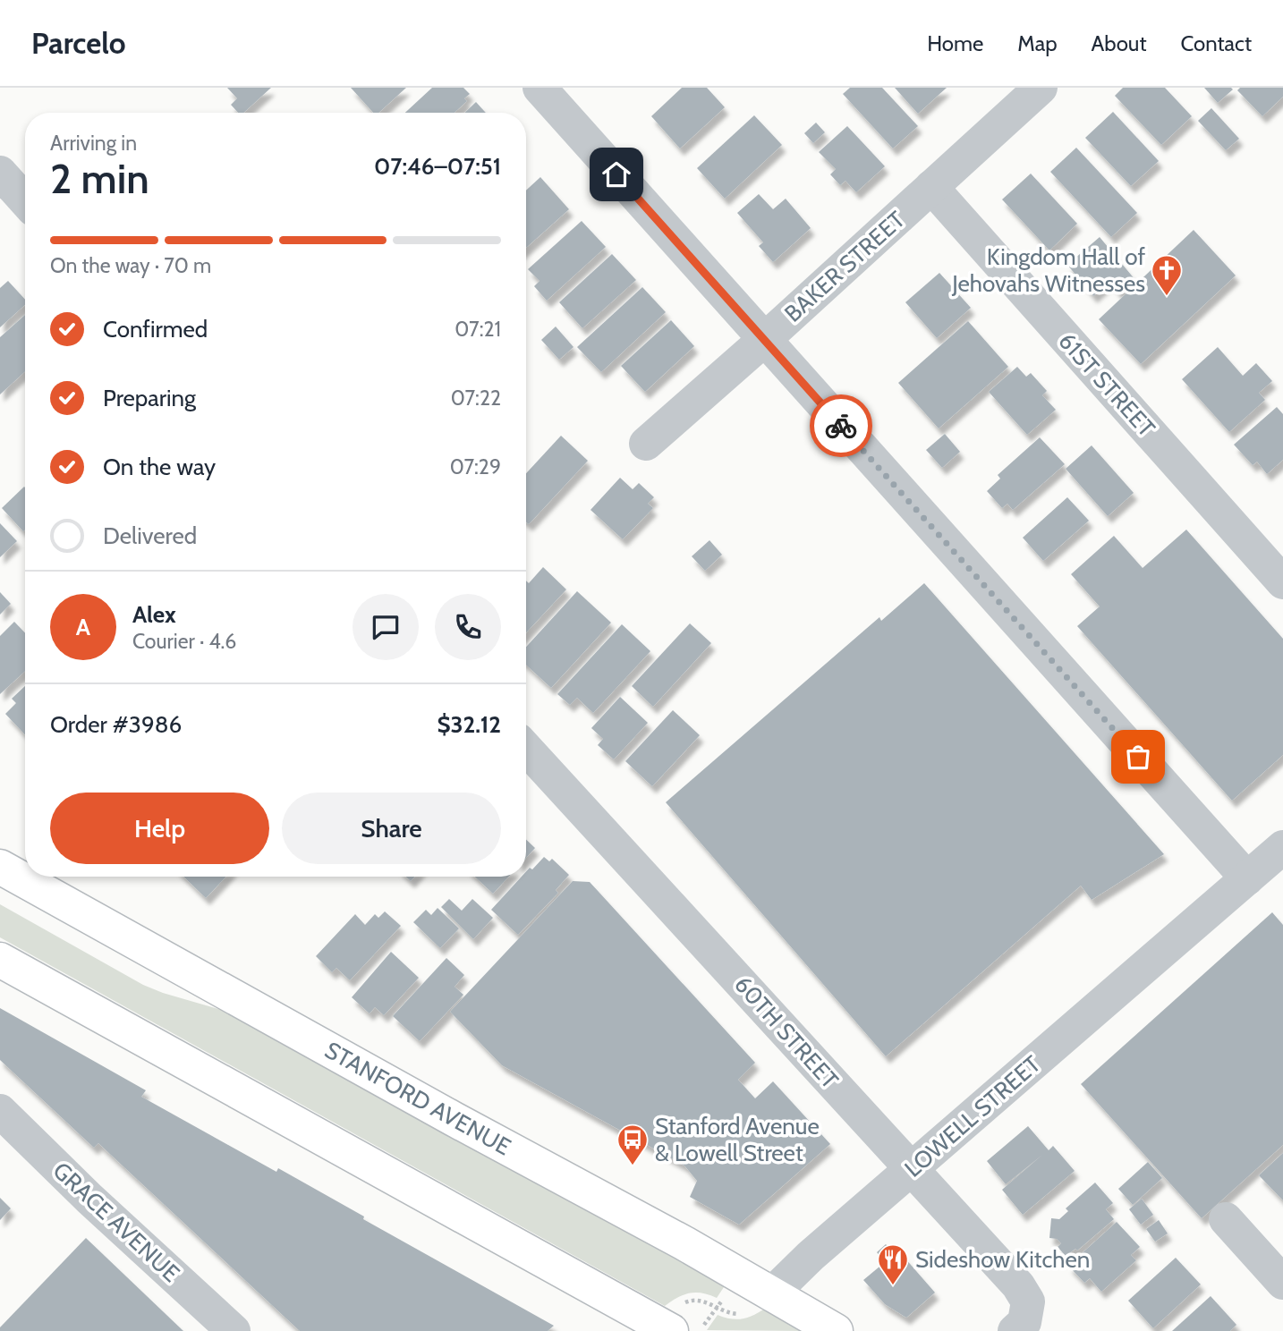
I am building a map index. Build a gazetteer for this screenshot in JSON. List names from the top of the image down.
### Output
{
  "streets": {
    "main road": ["STANFORD AVENUE"],
    "street": [
      "BAKER STREET",
      "61ST STREET",
      "60TH STREET",
      "LOWELL STREET",
      "GRACE AVENUE"
    ]
  },
  "crossings": [
    ["BAKER STREET", "61ST STREET"],
    ["60TH STREET", "LOWELL STREET"],
    ["STANFORD AVENUE", "LOWELL STREET"]
  ],
  "places": {
    "church": ["Kingdom Hall of Jehovahs Witnesses"],
    "bus stop": ["Stanford Avenue & Lowell Street"],
    "restaurant": ["Sideshow Kitchen"]
  },
  "page": {
    "header": "Parcelo",
    "nav": [
      "Home",
      "Map",
      "About",
      "Contact"
    ],
    "heading": ["2 min", "Arriving in", "07:46–07:51"],
    "panel": [
      "Alex",
      "Courier · 4.6",
      "Order #3986",
      "$32.12"
    ],
    "bar": "On the way · 70 m",
    "list": [
      ["Confirmed", "07:21"],
      ["Preparing", "07:22"],
      ["On the way", "07:29"],
      "Delivered"
    ],
    "round": "A",
    "buttons": ["Help", "Share"]
  }
}
